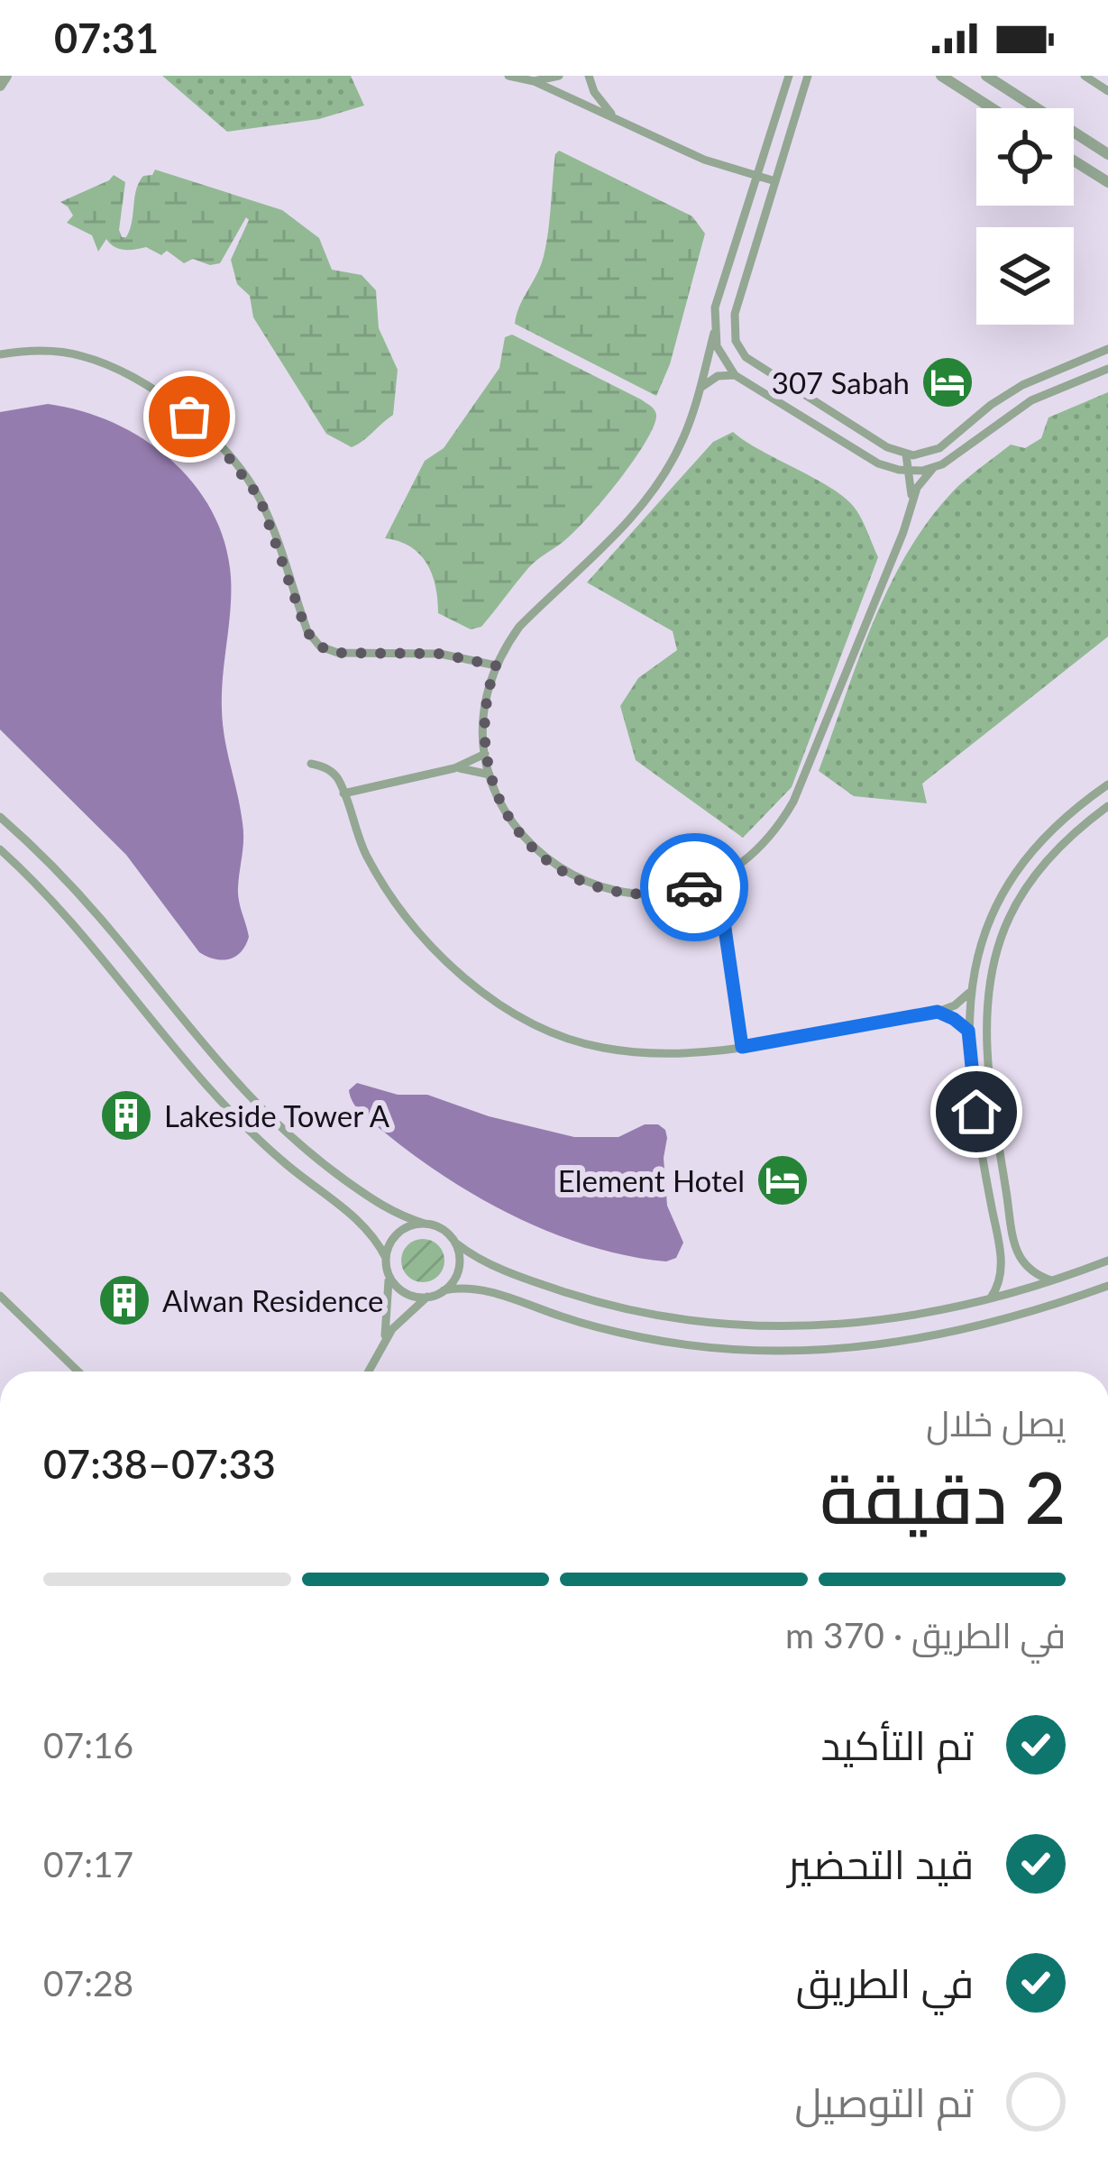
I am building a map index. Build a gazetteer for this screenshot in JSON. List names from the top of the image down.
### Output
{
  "places": {
    "hotel": ["307 Sabah", "Element Hotel"],
    "building": ["Lakeside Tower A", "Alwan Residence"]
  },
  "page": {
    "status": "07:31",
    "heading": ["2 دقيقة", "يصل خلال", "07:33–07:38"],
    "bar": "في الطريق · 370 m",
    "list": [
      ["تم التأكيد", "07:16"],
      ["قيد التحضير", "07:17"],
      ["في الطريق", "07:28"],
      "تم التوصيل"
    ]
  }
}
